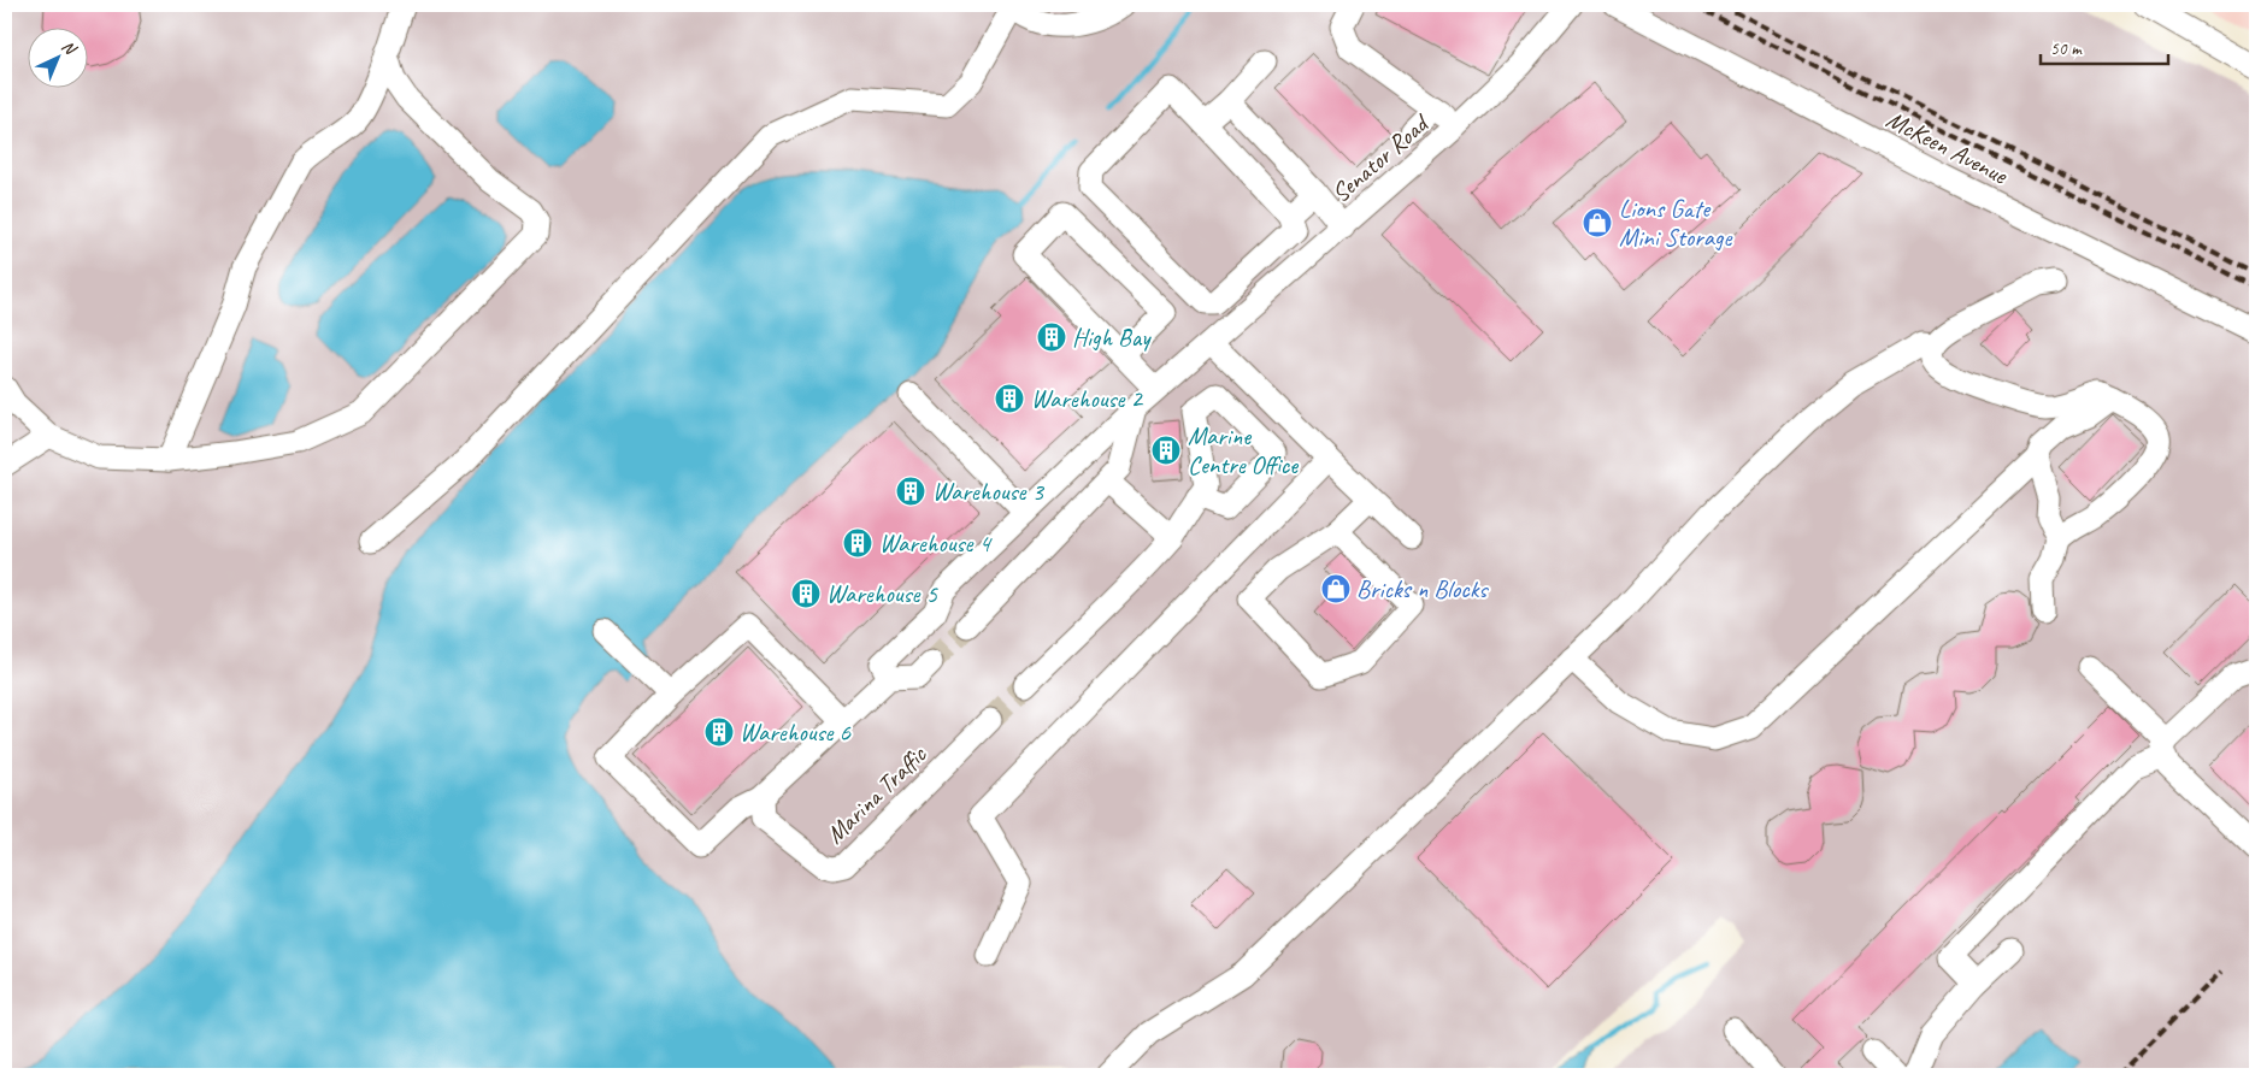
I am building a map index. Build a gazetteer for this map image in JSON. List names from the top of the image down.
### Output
{
  "streets": {
    "street": ["McKeen Avenue", "Senator Road", "Marina Traffic"]
  },
  "places": {
    "shop": ["Lions Gate Mini Storage", "Bricks n Blocks"],
    "building": [
      "High Bay",
      "Warehouse 2",
      "Marine Centre Office",
      "Warehouse 3",
      "Warehouse 4",
      "Warehouse 5",
      "Warehouse 6"
    ]
  },
  "scale_bar": "50 m",
  "north": "top right"
}
